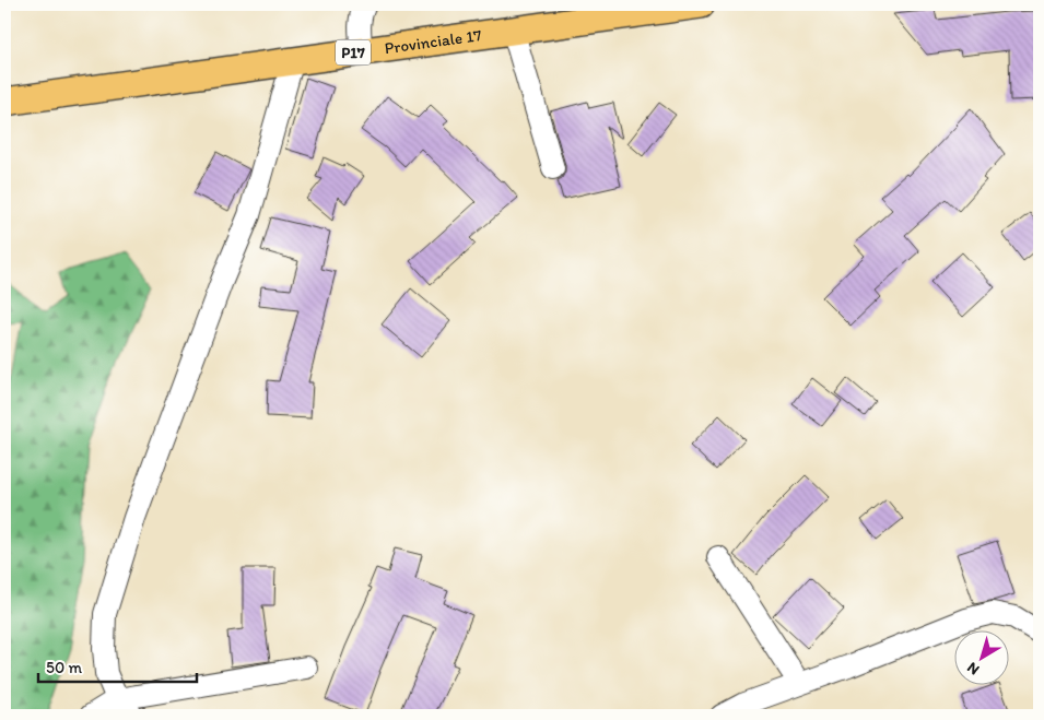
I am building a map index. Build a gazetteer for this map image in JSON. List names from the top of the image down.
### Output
{
  "streets": {
    "main road": ["Provinciale 17", "P17"]
  },
  "scale_bar": "50 m",
  "north": "bottom left"
}
